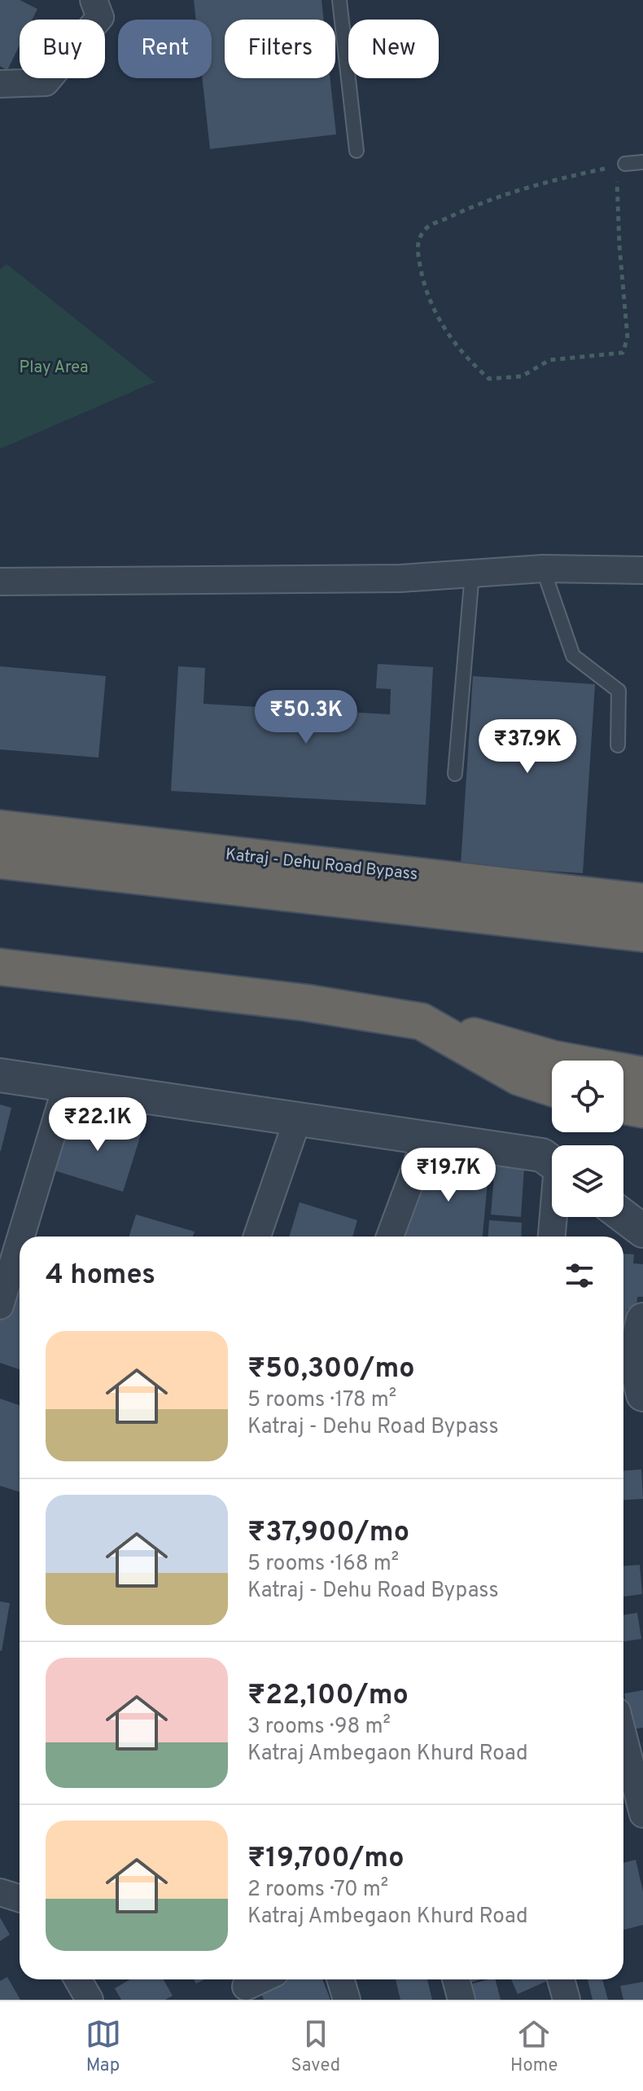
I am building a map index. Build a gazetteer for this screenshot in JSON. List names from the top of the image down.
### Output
{
  "streets": {
    "highway": ["Katraj - Dehu Road Bypass"]
  },
  "parks": ["Play Area"],
  "page": {
    "chip": [
      "Buy",
      "Rent",
      "Filters",
      "New"
    ],
    "price": [
      "₹50.3K",
      "₹37.9K",
      "₹22.1K",
      "₹19.7K"
    ],
    "heading": "4 homes",
    "list": [
      {
        "name": "₹50,300/mo",
        "note": "5 rooms · 178 m² · Katraj - Dehu Road Bypass"
      },
      {
        "name": "₹37,900/mo",
        "note": "5 rooms · 168 m² · Katraj - Dehu Road Bypass"
      },
      {
        "name": "₹22,100/mo",
        "note": "3 rooms · 98 m² · Katraj Ambegaon Khurd Road"
      },
      {
        "name": "₹19,700/mo",
        "note": "2 rooms · 70 m² · Katraj Ambegaon Khurd Road"
      }
    ],
    "tabs": ["Map", "Saved", "Home"]
  }
}
